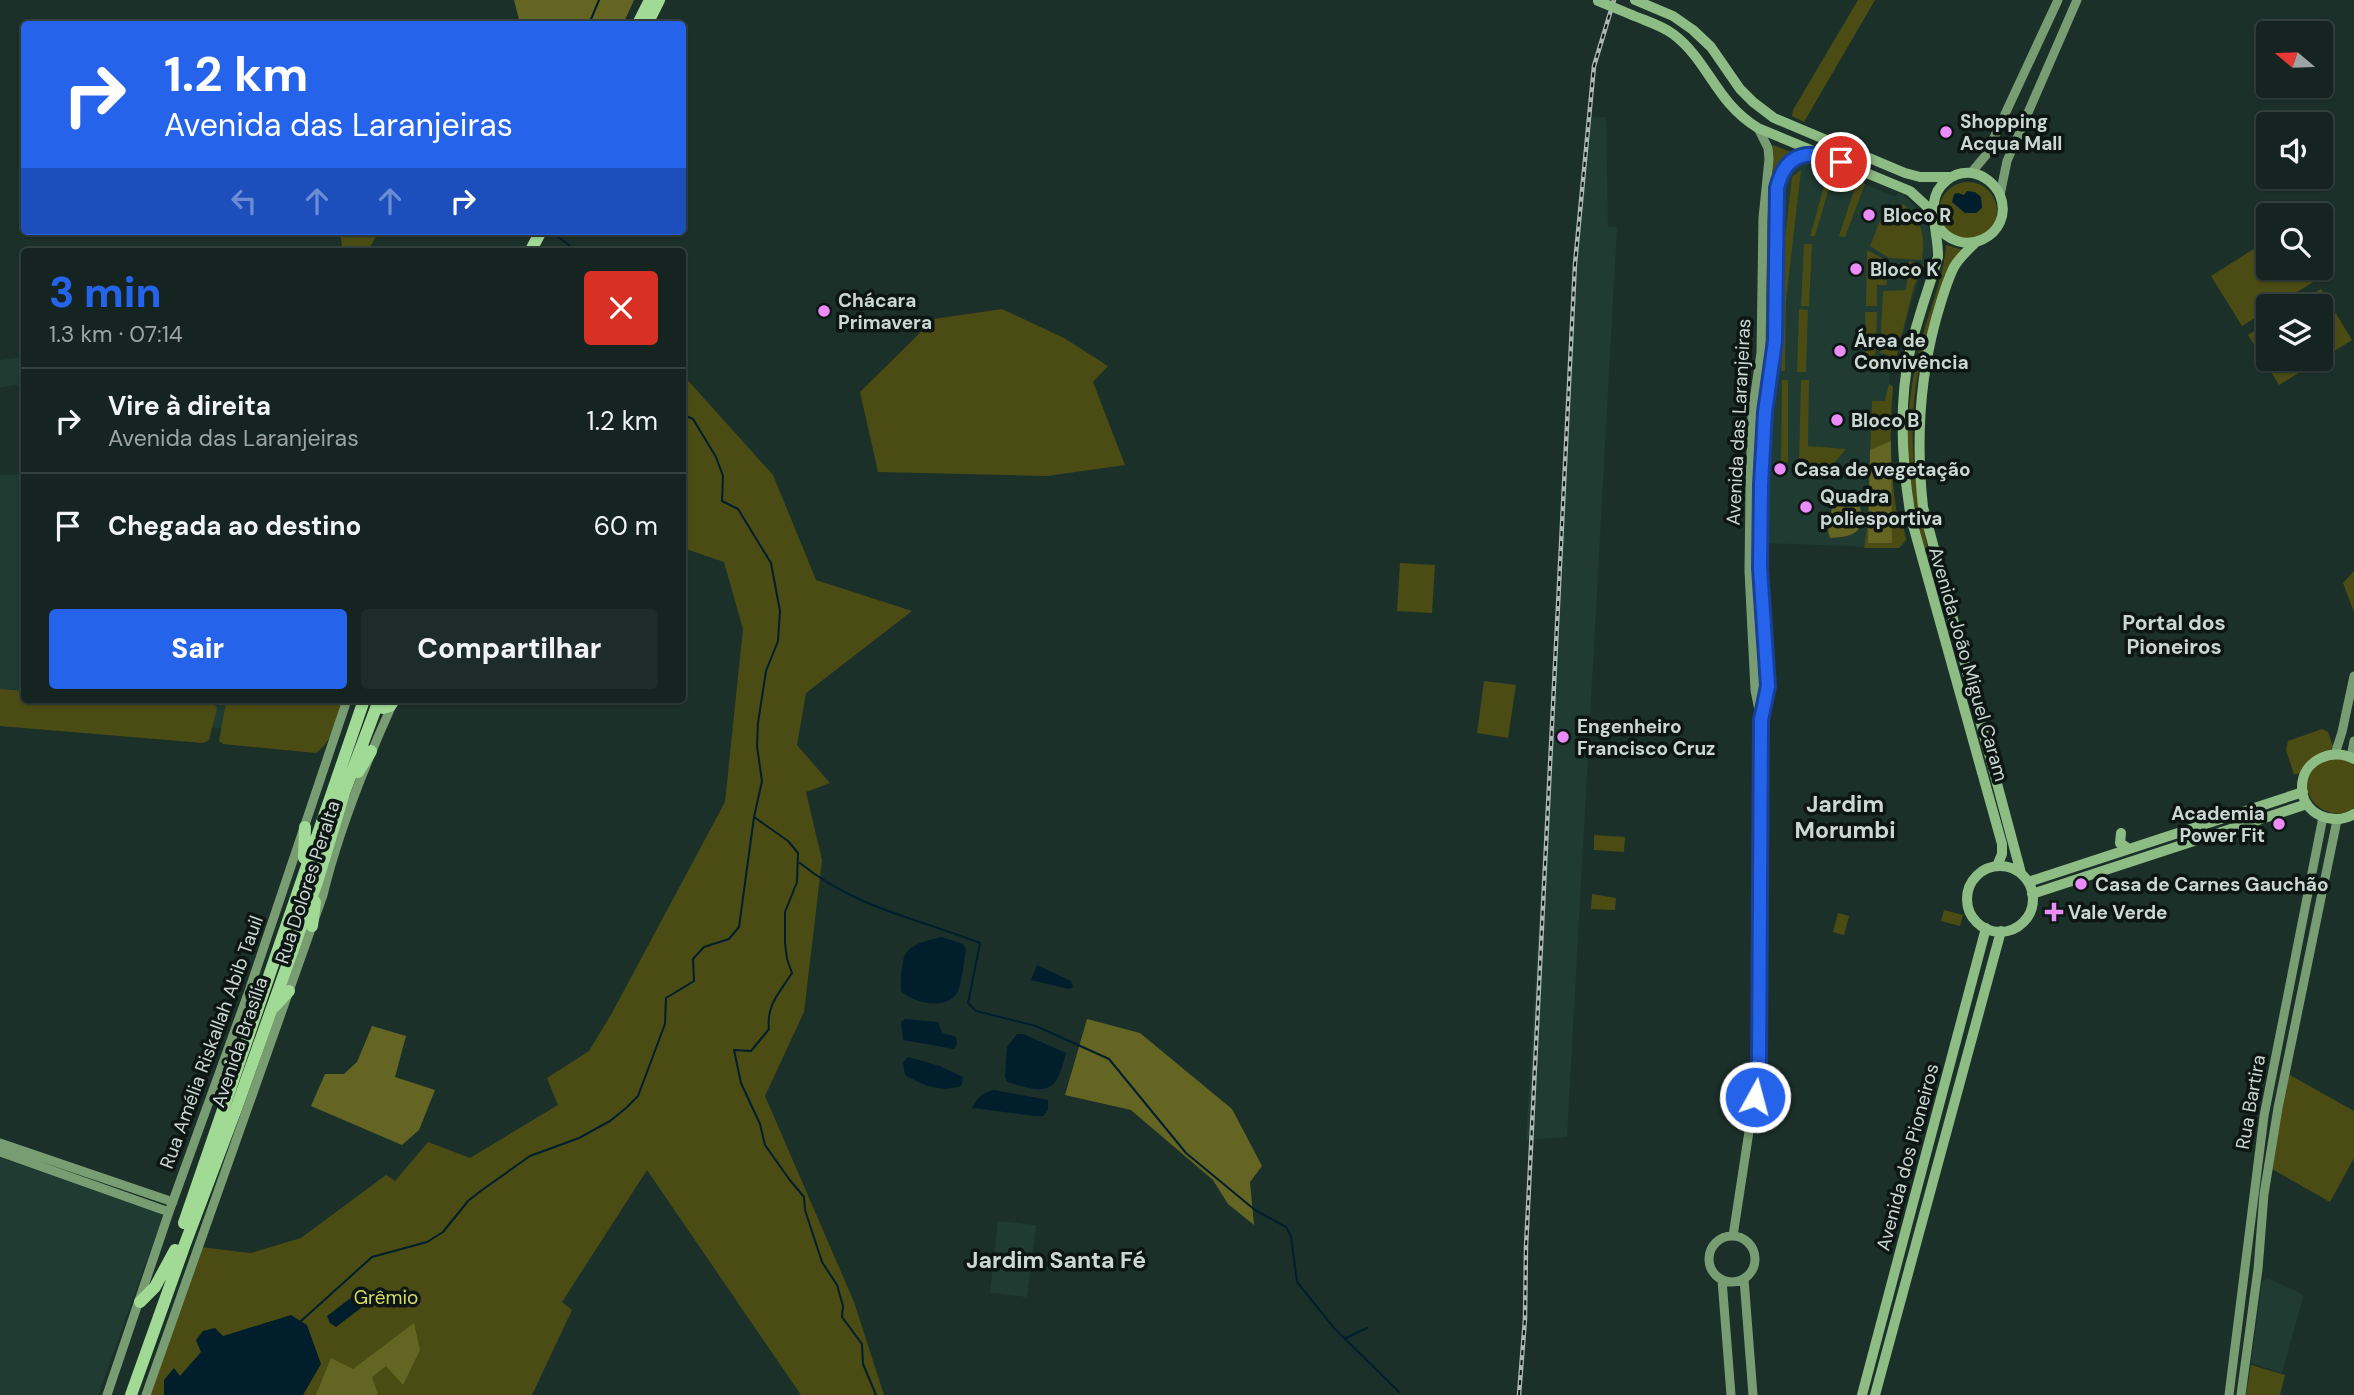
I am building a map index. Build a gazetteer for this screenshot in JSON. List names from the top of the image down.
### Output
{
  "streets": {
    "highway": ["Avenida Brasília"],
    "main road": ["Avenida João Miguel Caram", "Avenida dos Pioneiros"],
    "street": [
      "Avenida das Laranjeiras",
      "Rua Dolores Peralta",
      "Rua Amélia Riskallah Abib Tauil",
      "Rua Bartira"
    ]
  },
  "crossings": [
    ["Avenida João Miguel Caram", "Avenida dos Pioneiros"],
    ["Rua Amélia Riskallah Abib Tauil", "Avenida Brasília"]
  ],
  "districts": ["Portal dos Pioneiros", "Jardim Morumbi", "Jardim Santa Fé"],
  "parks": ["Grêmio"],
  "places": {
    "other": [
      "Shopping Acqua Mall",
      "Bloco R",
      "Bloco K",
      "Chácara Primavera",
      "Área de Convivência",
      "Bloco B",
      "Casa de vegetação",
      "Quadra poliesportiva",
      "Engenheiro Francisco Cruz",
      "Academia Power Fit",
      "Casa de Carnes Gauchão"
    ],
    "health": ["Vale Verde"]
  },
  "north": "left",
  "page": {
    "turn": ["1.2 km", "Avenida das Laranjeiras"],
    "heading": ["3 min", "1.3 km · 07:14"],
    "list": [
      {
        "name": "Vire à direita",
        "note": "Avenida das Laranjeiras",
        "value": "1.2 km"
      },
      {
        "name": "Chegada ao destino",
        "value": "60 m"
      }
    ],
    "buttons": ["Sair", "Compartilhar"]
  }
}
